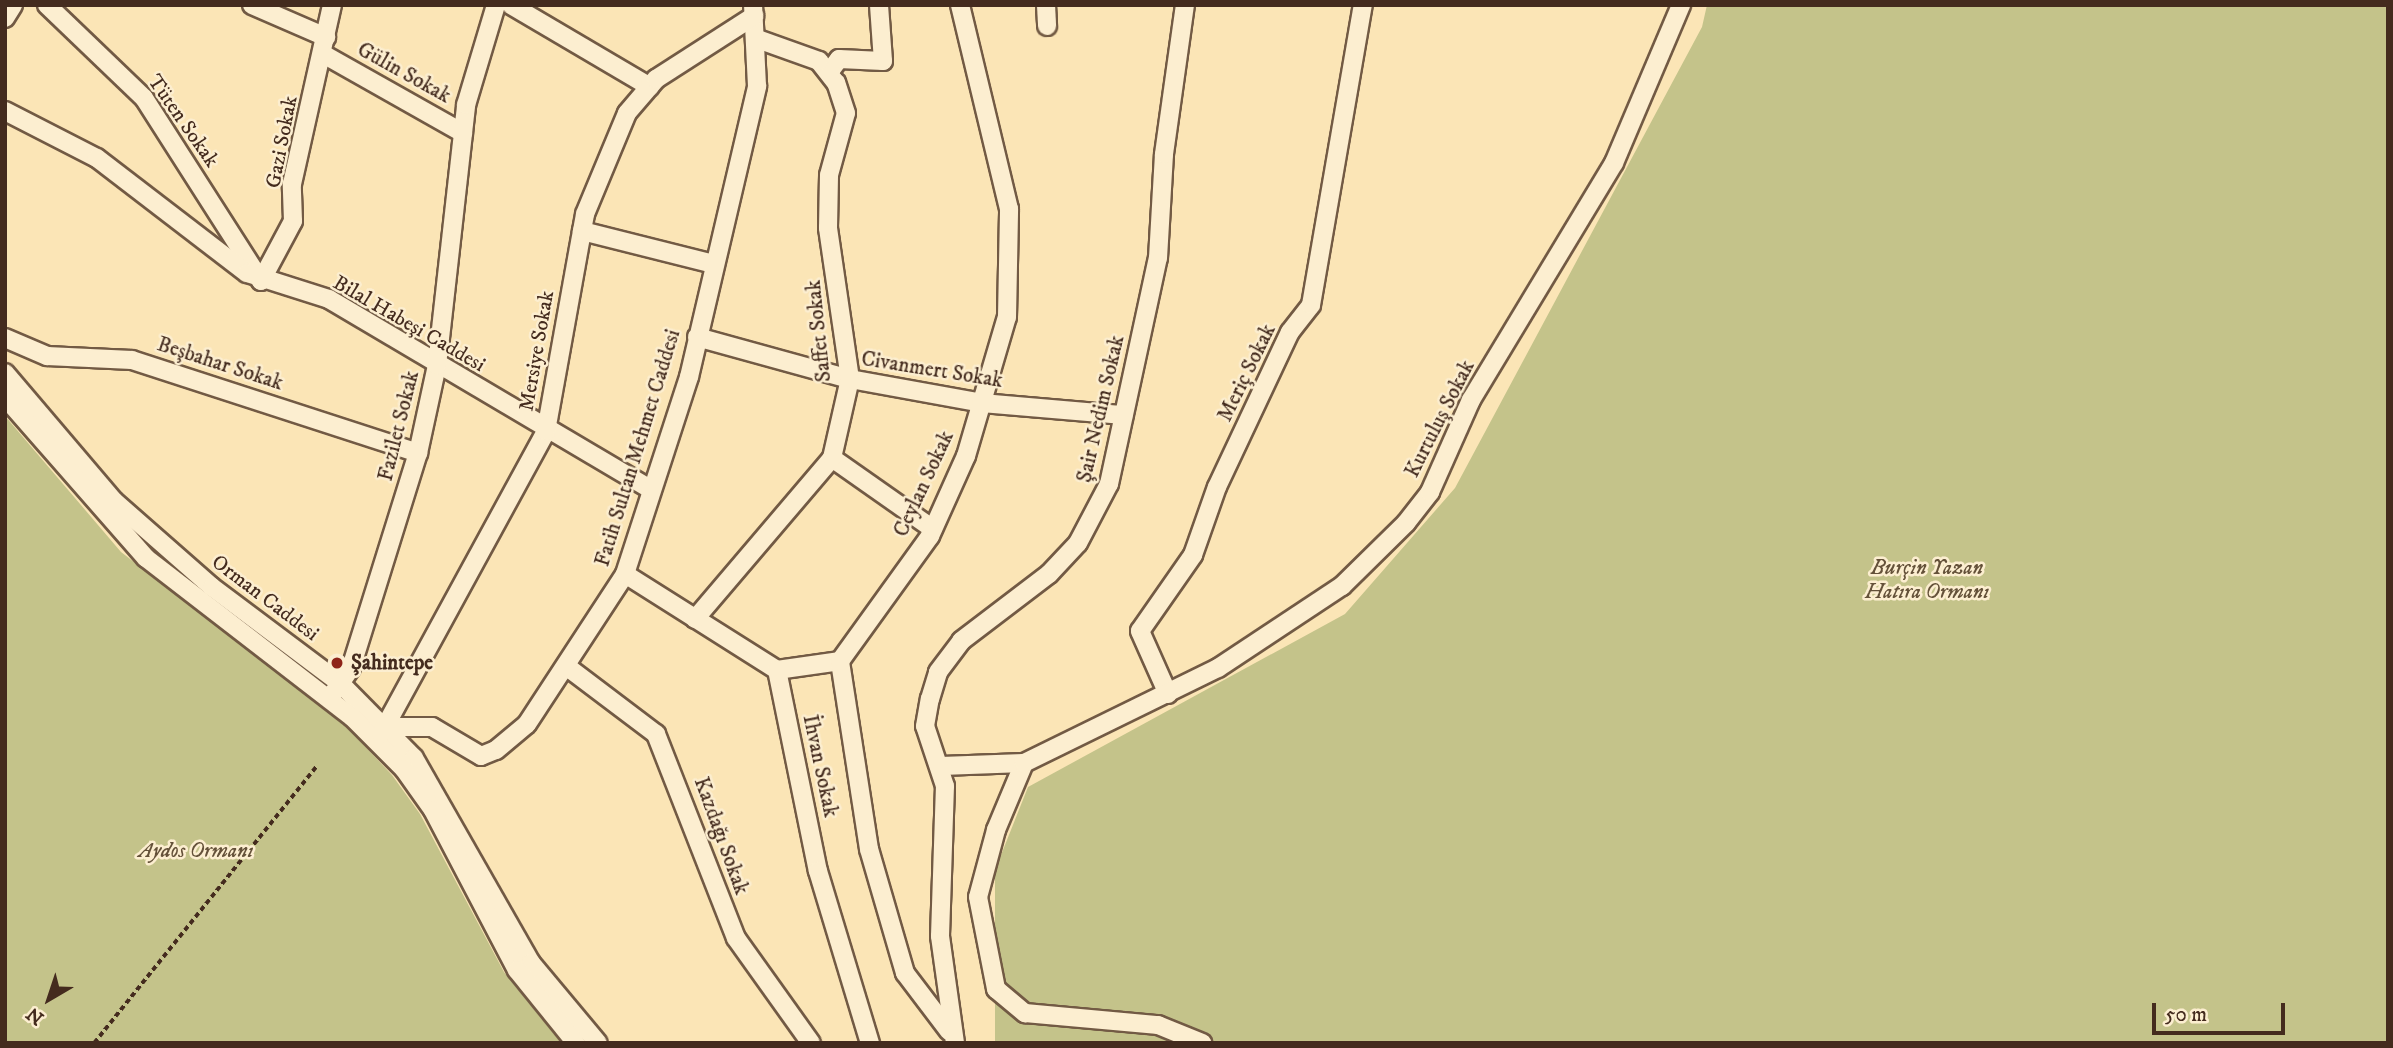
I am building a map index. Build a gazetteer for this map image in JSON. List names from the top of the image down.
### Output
{
  "streets": {
    "street": [
      "Gülin Sokak",
      "Tüten Sokak",
      "Gazi Sokak",
      "Bilal Habeşi Caddesi",
      "Saffet Sokak",
      "Mersiye Sokak",
      "Beşbahar Sokak",
      "Civanmert Sokak",
      "Meriç Sokak",
      "Şair Nedim Sokak",
      "Kurtuluş Sokak",
      "Fazilet Sokak",
      "Fatih Sultan Mehmet Caddesi",
      "Ceylan Sokak",
      "Orman Caddesi",
      "İhvan Sokak",
      "Kazdağı Sokak"
    ]
  },
  "crossings": [
    ["Gülin Sokak", "Gazi Sokak"],
    ["Gülin Sokak", "Fazilet Sokak"],
    ["Tüten Sokak", "Gazi Sokak"],
    ["Tüten Sokak", "Bilal Habeşi Caddesi"],
    ["Gazi Sokak", "Bilal Habeşi Caddesi"],
    ["Bilal Habeşi Caddesi", "Mersiye Sokak"],
    ["Bilal Habeşi Caddesi", "Fazilet Sokak"],
    ["Bilal Habeşi Caddesi", "Fatih Sultan Mehmet Caddesi"],
    ["Saffet Sokak", "Civanmert Sokak"],
    ["Mersiye Sokak", "Fatih Sultan Mehmet Caddesi"],
    ["Mersiye Sokak", "Orman Caddesi"],
    ["Beşbahar Sokak", "Fazilet Sokak"],
    ["Civanmert Sokak", "Şair Nedim Sokak"],
    ["Civanmert Sokak", "Fatih Sultan Mehmet Caddesi"],
    ["Civanmert Sokak", "Ceylan Sokak"],
    ["Meriç Sokak", "Kurtuluş Sokak"],
    ["Şair Nedim Sokak", "Kurtuluş Sokak"],
    ["Fazilet Sokak", "Orman Caddesi"],
    ["Fatih Sultan Mehmet Caddesi", "Orman Caddesi"],
    ["Fatih Sultan Mehmet Caddesi", "Kazdağı Sokak"]
  ],
  "parks": ["Burçin Yazan Hatıra Ormanı", "Aydos Ormanı"],
  "places": ["Şahintepe"],
  "scale_bar": "50 m",
  "north": "bottom left"
}
